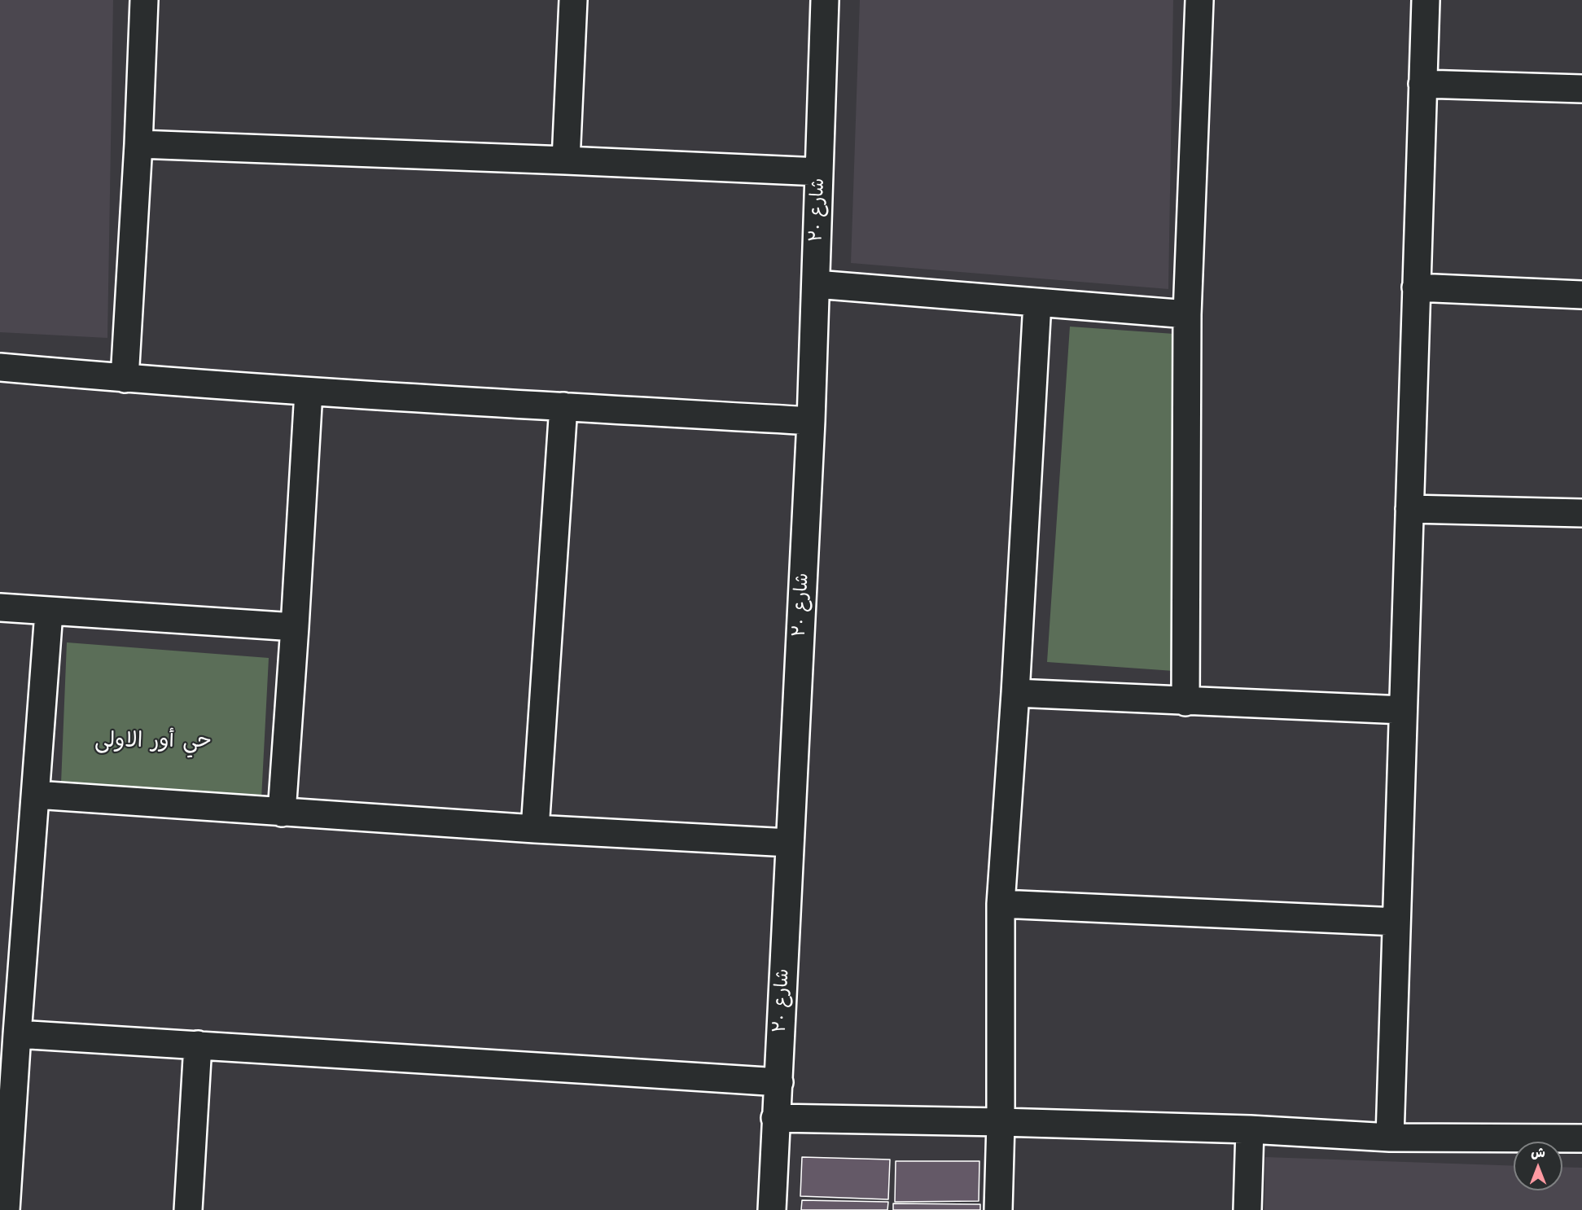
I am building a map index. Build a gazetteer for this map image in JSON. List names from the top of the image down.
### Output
{
  "streets": {
    "street": ["شارع ٣٠"]
  },
  "districts": ["حي أور الاولى"],
  "north": "top"
}
